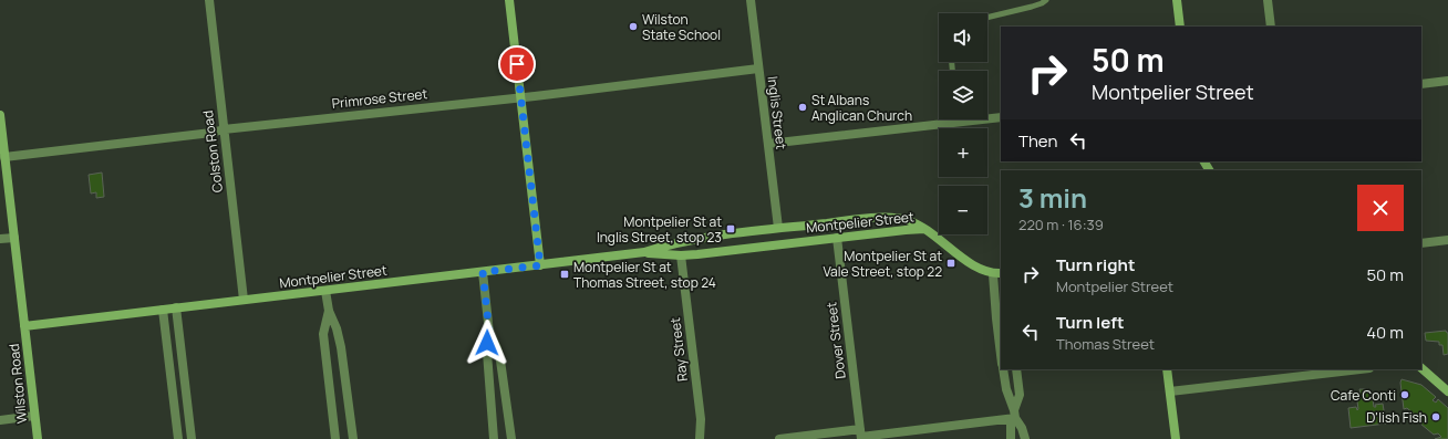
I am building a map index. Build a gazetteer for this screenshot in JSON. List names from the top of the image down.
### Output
{
  "streets": {
    "street": [
      "Primrose Street",
      "Inglis Street",
      "Colston Road",
      "Montpelier Street",
      "Dover Street",
      "Ray Street",
      "Wilston Road"
    ]
  },
  "crossings": [
    ["Primrose Street", "Inglis Street"],
    ["Primrose Street", "Colston Road"],
    ["Primrose Street", "Wilston Road"],
    ["Inglis Street", "Montpelier Street"],
    ["Colston Road", "Montpelier Street"],
    ["Montpelier Street", "Dover Street"],
    ["Montpelier Street", "Ray Street"],
    ["Montpelier Street", "Wilston Road"]
  ],
  "places": {
    "other": [
      "Wilston State School",
      "St Albans Anglican Church",
      "Cafe Conti",
      "D'lish Fish"
    ],
    "transit": ["Montpelier St at Inglis Street, stop 23", "Montpelier St at Vale Street, stop 22", "Montpelier St at Thomas Street, stop 24"]
  },
  "page": {
    "map_buttons": ["+", "−"],
    "turn": ["50 m", "Montpelier Street"],
    "then": "Then",
    "heading": ["3 min", "220 m · 16:39"],
    "list": [
      {
        "name": "Turn right",
        "note": "Montpelier Street",
        "value": "50 m"
      },
      {
        "name": "Turn left",
        "note": "Thomas Street",
        "value": "40 m"
      }
    ]
  }
}
